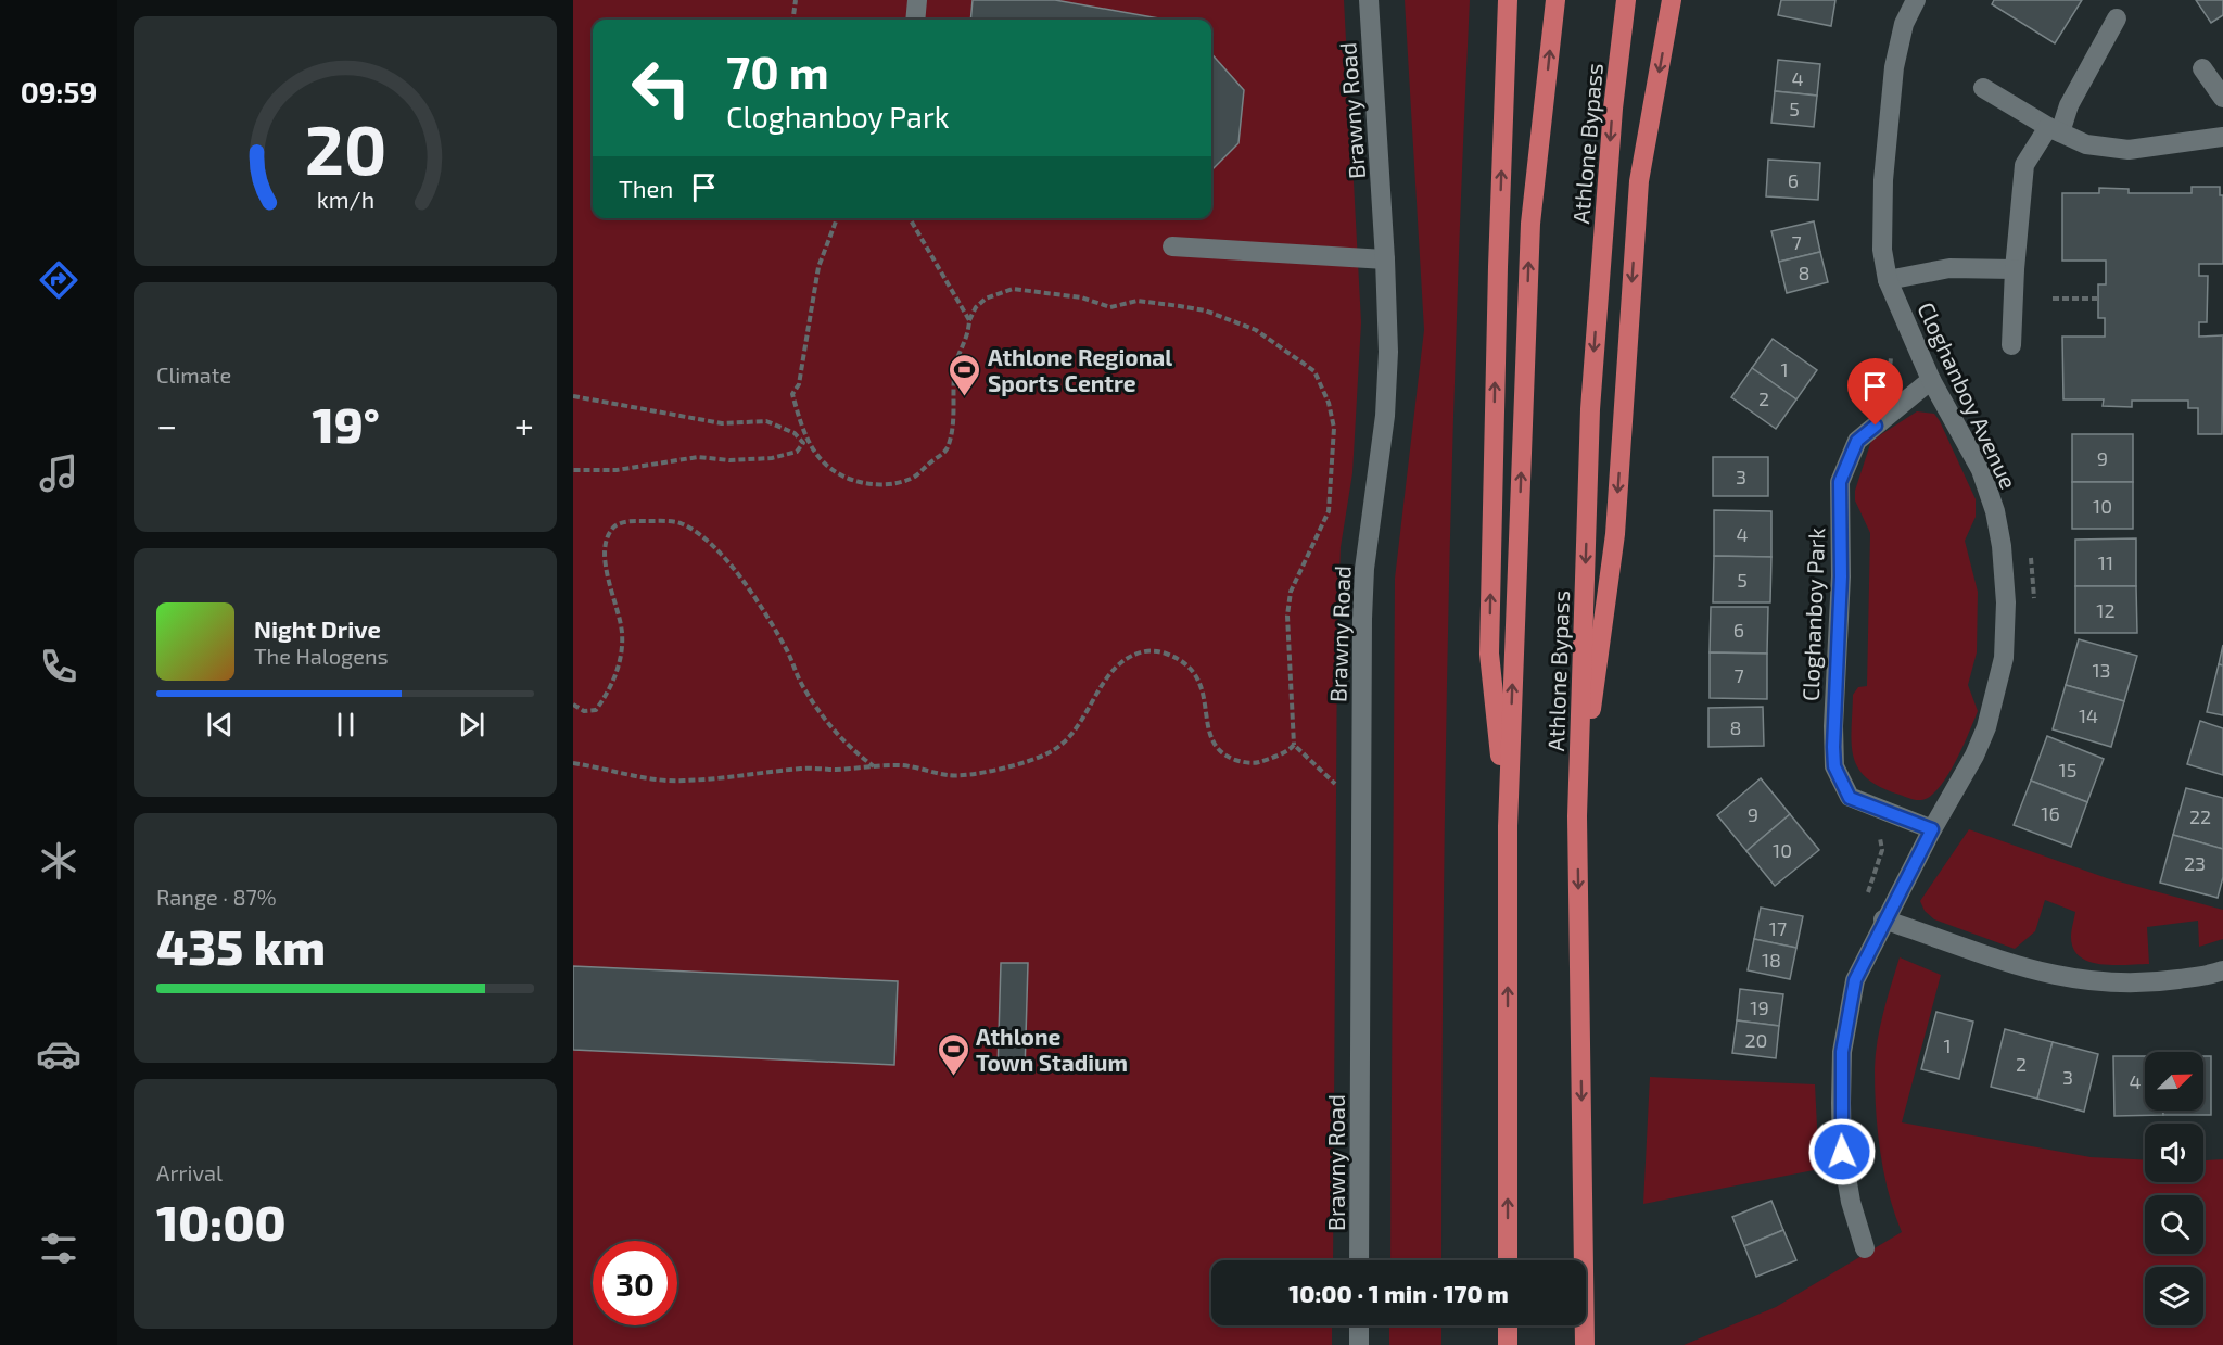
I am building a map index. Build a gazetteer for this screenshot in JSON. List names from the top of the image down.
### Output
{
  "streets": {
    "highway": ["Athlone Bypass"],
    "street": ["Brawny Road", "Cloghanboy Avenue", "Cloghanboy Park"]
  },
  "crossings": [
    ["Cloghanboy Avenue", "Cloghanboy Park"]
  ],
  "places": {
    "sports": ["Athlone Regional Sports Centre", "Athlone Town Stadium"]
  },
  "house_numbers": [
    "4",
    "5",
    "6",
    "7",
    "8",
    "1",
    "2",
    "9",
    "3",
    "10",
    "4",
    "11",
    "5",
    "12",
    "6",
    "13",
    "7",
    "14",
    "8",
    "15",
    "16",
    "9",
    "22",
    "10",
    "23",
    "17",
    "18",
    "19",
    "20",
    "1",
    "2",
    "3",
    "4"
  ],
  "north": "top right",
  "page": {
    "tabs": "09:59",
    "turn": ["70 m", "Cloghanboy Park"],
    "then": "Then",
    "tile": [
      "Climate",
      ["Range · 87%", "435 km"],
      ["Arrival", "10:00"]
    ],
    "heat": ["−", "19°", "+"],
    "song": ["Night Drive", "The Halogens"],
    "limit": "30",
    "trip": "10:00 · 1 min · 170 m",
    "gauge": ["20", "km/h"]
  }
}
